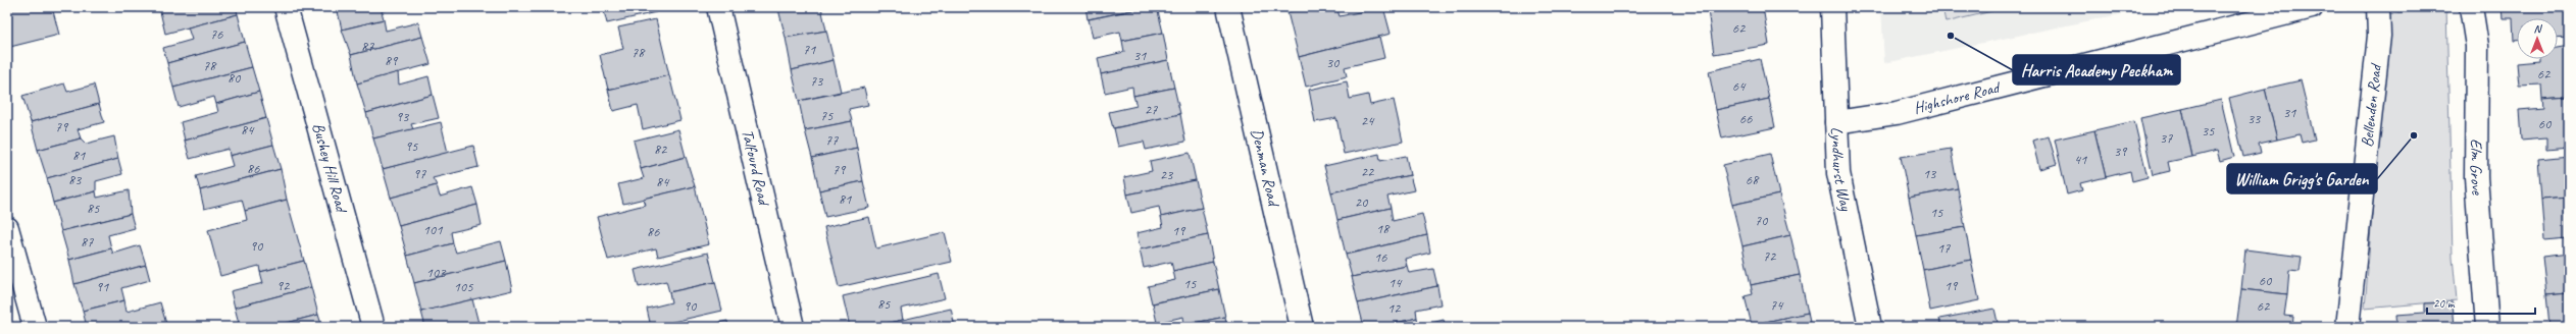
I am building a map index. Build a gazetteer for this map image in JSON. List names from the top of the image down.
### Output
{
  "streets": {
    "street": [
      "Highshore Road",
      "Bellenden Road",
      "Bushey Hill Road",
      "Talfourd Road",
      "Denman Road",
      "Elm Grove",
      "Lyndhurst Way"
    ]
  },
  "crossings": [
    ["Highshore Road", "Lyndhurst Way"]
  ],
  "places": ["Harris Academy Peckham", "William Grigg's Garden"],
  "house_numbers": [
    "62",
    "76",
    "87",
    "71",
    "78",
    "31",
    "89",
    "30",
    "78",
    "62",
    "80",
    "73",
    "64",
    "27",
    "31",
    "75",
    "93",
    "66",
    "33",
    "24",
    "60",
    "79",
    "84",
    "35",
    "37",
    "77",
    "95",
    "82",
    "39",
    "81",
    "41",
    "86",
    "79",
    "22",
    "97",
    "13",
    "23",
    "83",
    "68",
    "84",
    "81",
    "20",
    "85",
    "15",
    "70",
    "18",
    "101",
    "19",
    "86",
    "87",
    "90",
    "17",
    "72",
    "16",
    "103",
    "60",
    "14",
    "15",
    "92",
    "19",
    "91",
    "105",
    "85",
    "74",
    "90",
    "62",
    "12"
  ],
  "scale_bar": "20 m",
  "north": "top"
}
